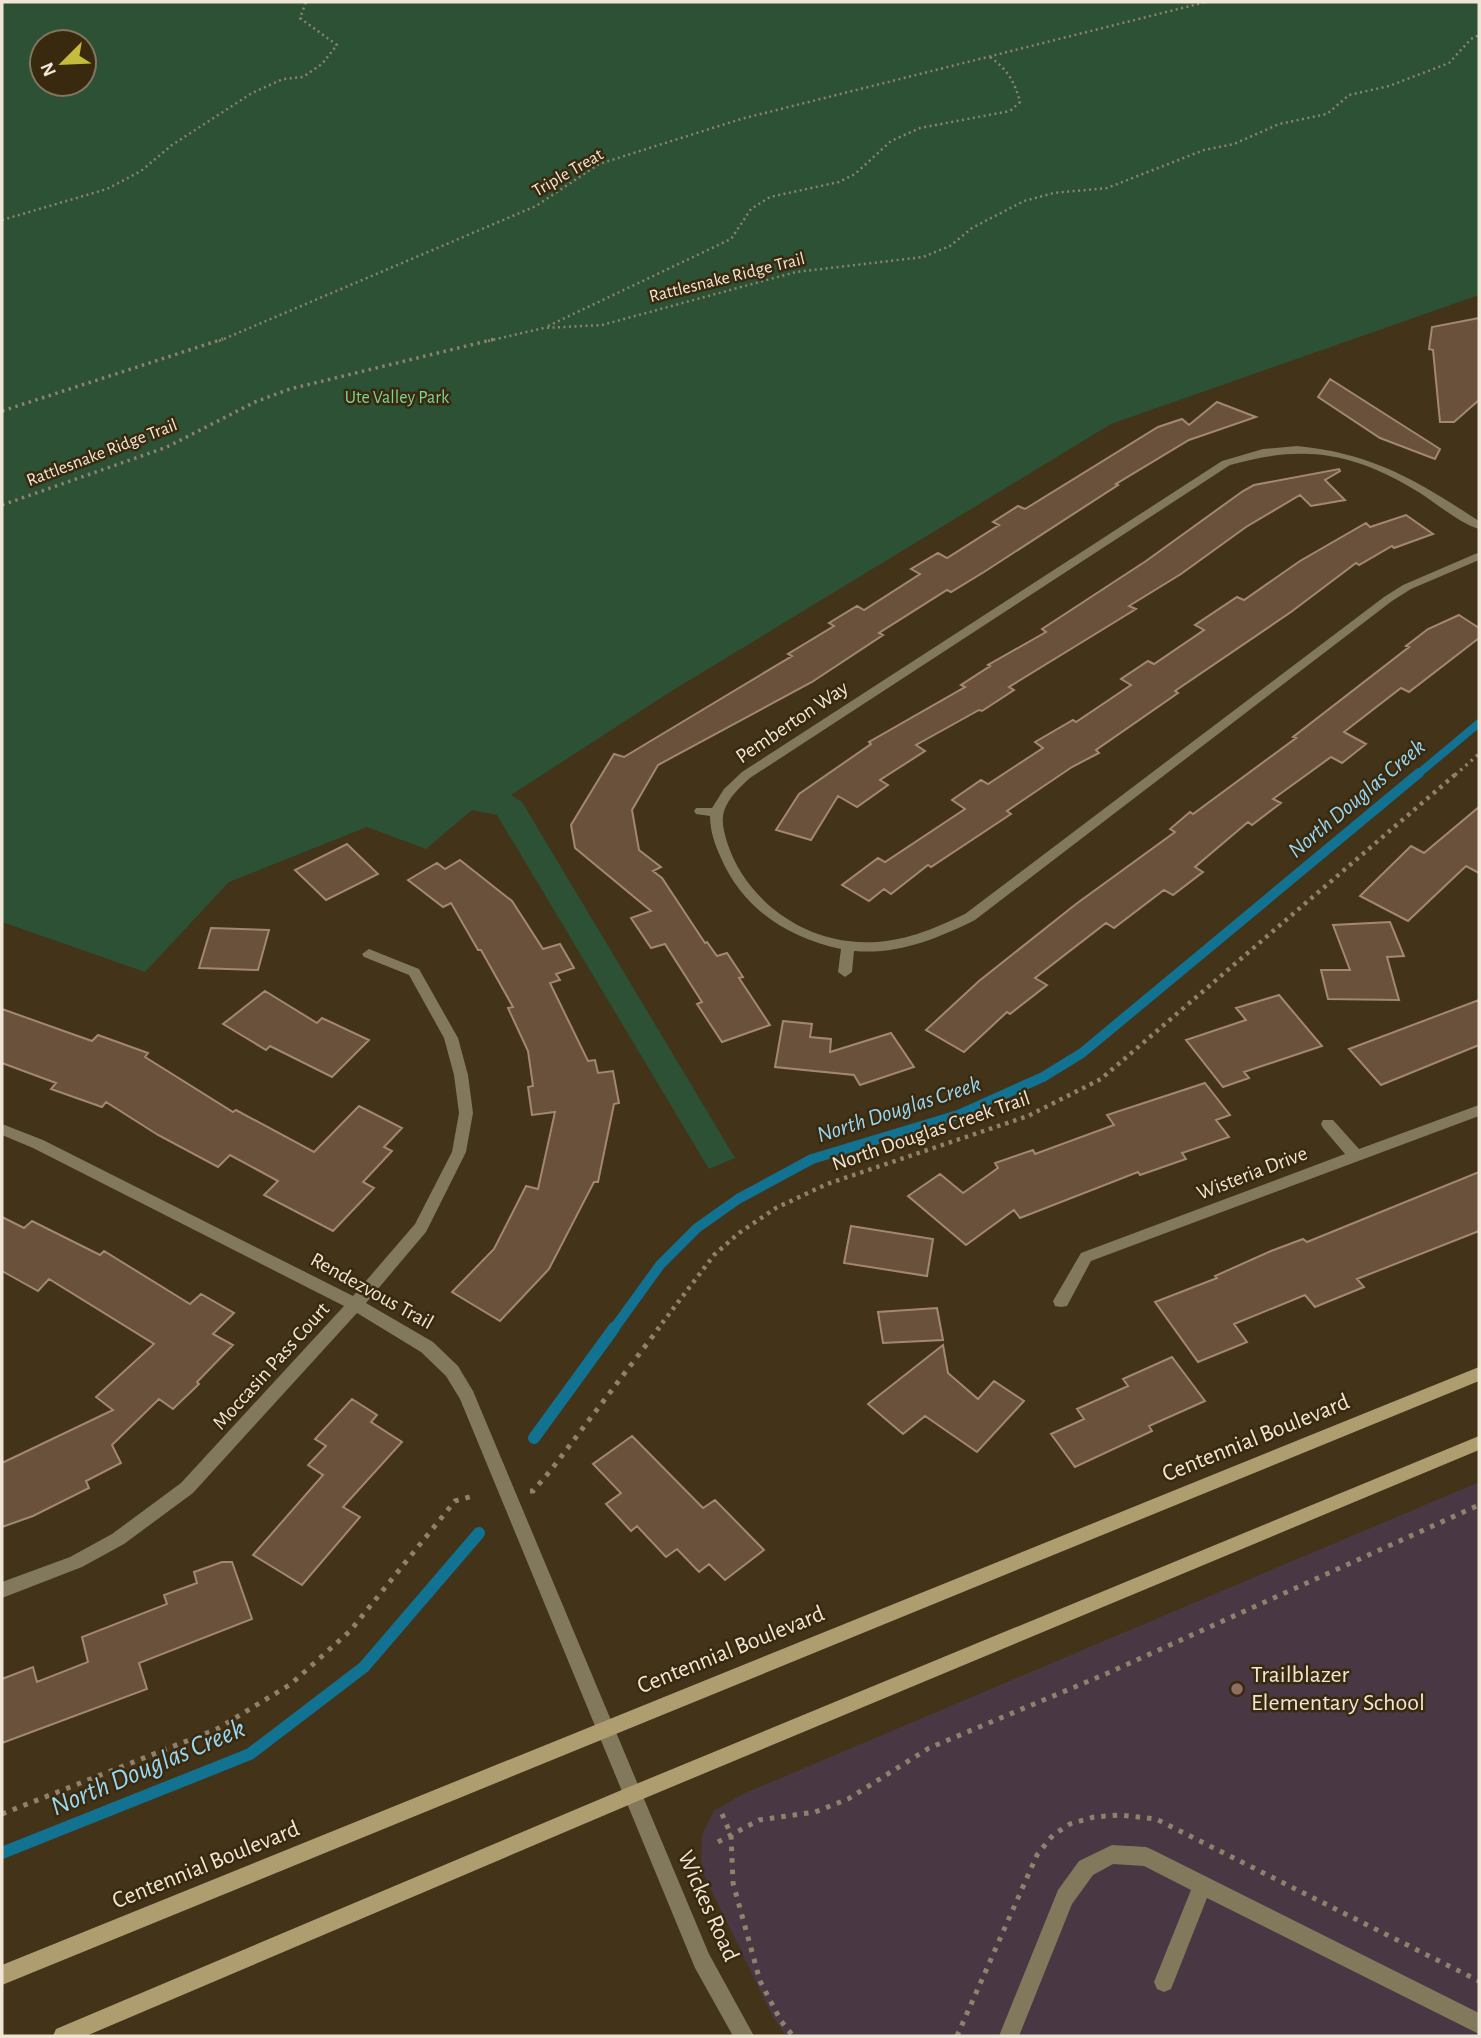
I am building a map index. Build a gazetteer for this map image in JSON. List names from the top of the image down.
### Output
{
  "streets": {
    "main road": ["Centennial Boulevard"],
    "street": [
      "Pemberton Way",
      "Wisteria Drive",
      "Rendezvous Trail",
      "Moccasin Pass Court",
      "Wickes Road"
    ],
    "path": ["Triple Treat", "Rattlesnake Ridge Trail", "North Douglas Creek Trail"]
  },
  "crossings": [
    ["Rendezvous Trail", "Moccasin Pass Court"],
    ["Rendezvous Trail", "Centennial Boulevard"],
    ["Rendezvous Trail", "Wickes Road"]
  ],
  "water": ["North Douglas Creek"],
  "parks": ["Ute Valley Park"],
  "places": ["Trailblazer Elementary School"],
  "north": "bottom left"
}
